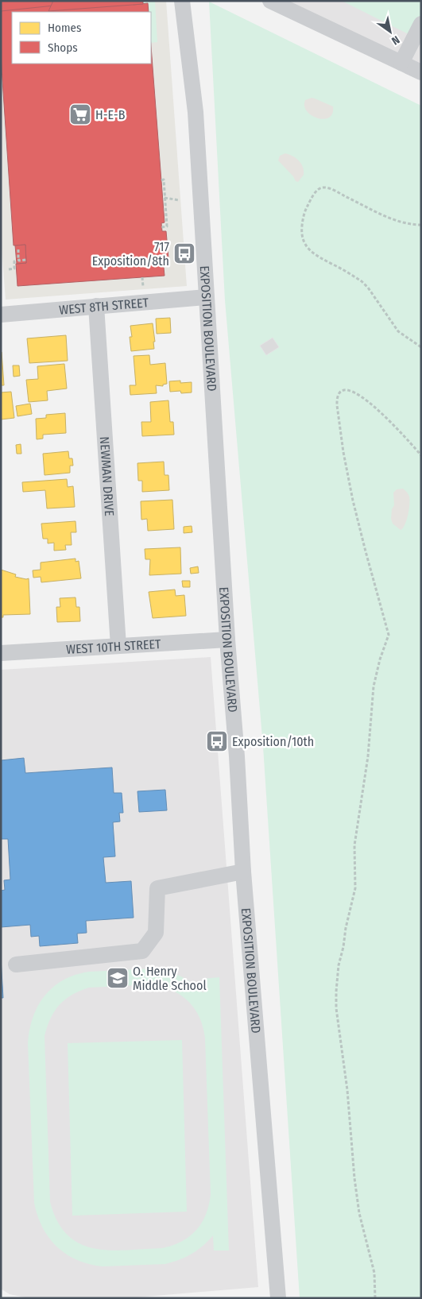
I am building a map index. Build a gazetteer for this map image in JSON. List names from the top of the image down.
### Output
{
  "streets": {
    "street": [
      "WEST 8TH STREET",
      "EXPOSITION BOULEVARD",
      "NEWMAN DRIVE",
      "WEST 10TH STREET"
    ]
  },
  "crossings": [
    ["WEST 8TH STREET", "EXPOSITION BOULEVARD"],
    ["WEST 8TH STREET", "NEWMAN DRIVE"],
    ["EXPOSITION BOULEVARD", "WEST 10TH STREET"],
    ["NEWMAN DRIVE", "WEST 10TH STREET"]
  ],
  "places": {
    "supermarket": ["H-E-B"],
    "bus stop": ["717 Exposition/8th", "Exposition/10th"],
    "school or university": ["O. Henry Middle School"]
  },
  "legend": ["Homes", "Shops"],
  "north": "bottom right"
}
